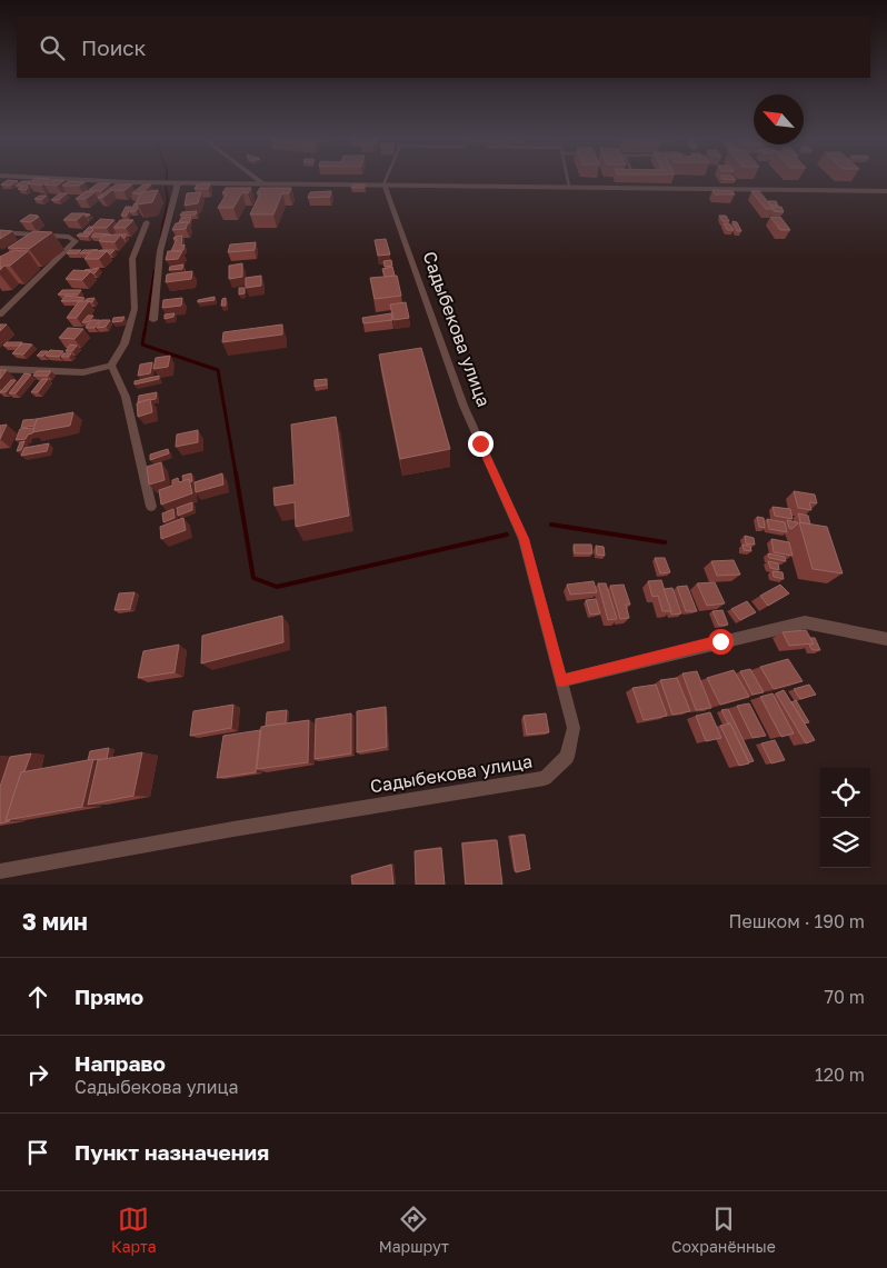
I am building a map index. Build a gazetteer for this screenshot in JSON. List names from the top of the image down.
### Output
{
  "streets": {
    "street": ["Садыбекова улица"]
  },
  "north": "top left",
  "page": {
    "search": "Поиск",
    "heading": ["3 мин", "Пешком · 190 m"],
    "list": [
      ["Прямо", "70 m"],
      ["Направо", "Садыбекова улица", "120 m"],
      "Пункт назначения"
    ],
    "nav": ["Карта", "Маршрут", "Сохранённые"]
  }
}
